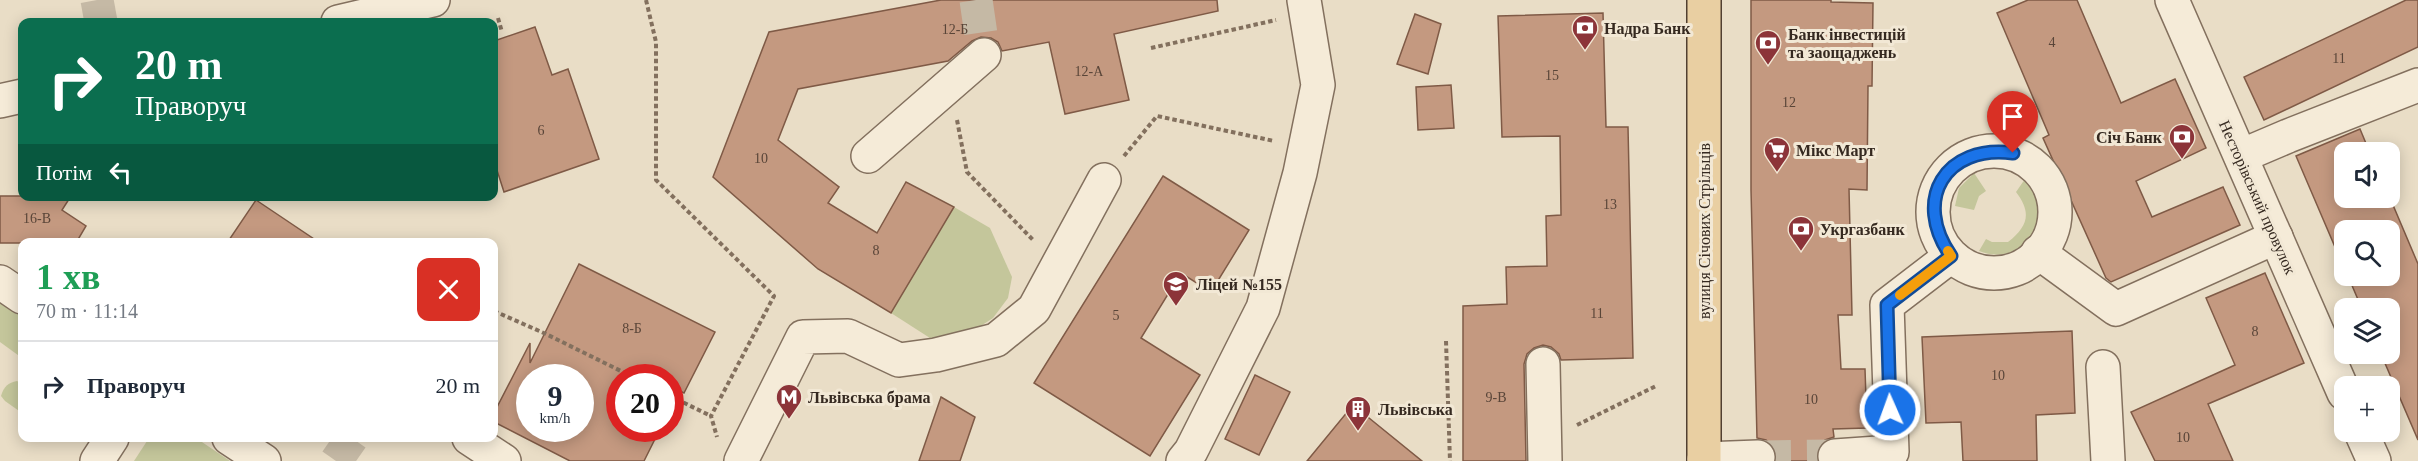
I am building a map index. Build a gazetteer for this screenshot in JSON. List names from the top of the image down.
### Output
{
  "streets": {
    "main road": ["вулиця Січових Стрільців"],
    "street": ["Несторівський провулок"]
  },
  "places": {
    "bank": [
      "Надра Банк",
      "Банк інвестицій та заощаджень",
      "Січ Банк",
      "Укргазбанк"
    ],
    "supermarket": ["Мікс Март"],
    "school or university": ["Ліцей №155"],
    "metro station": ["Львівська брама"],
    "building": ["Львівська"]
  },
  "house_numbers": [
    "12-Б",
    "4",
    "11",
    "12-А",
    "15",
    "12",
    "6",
    "10",
    "13",
    "16-В",
    "8",
    "11",
    "5",
    "8-Б",
    "8",
    "10",
    "9-В",
    "10",
    "10"
  ],
  "page": {
    "turn": ["20 m", "Праворуч"],
    "map_buttons": "+",
    "then": "Потім",
    "heading": ["1 хв", "70 m · 11:14"],
    "list": [
      {
        "name": "Праворуч",
        "value": "20 m"
      }
    ],
    "speed": "9 km/h",
    "limit": "20"
  }
}
